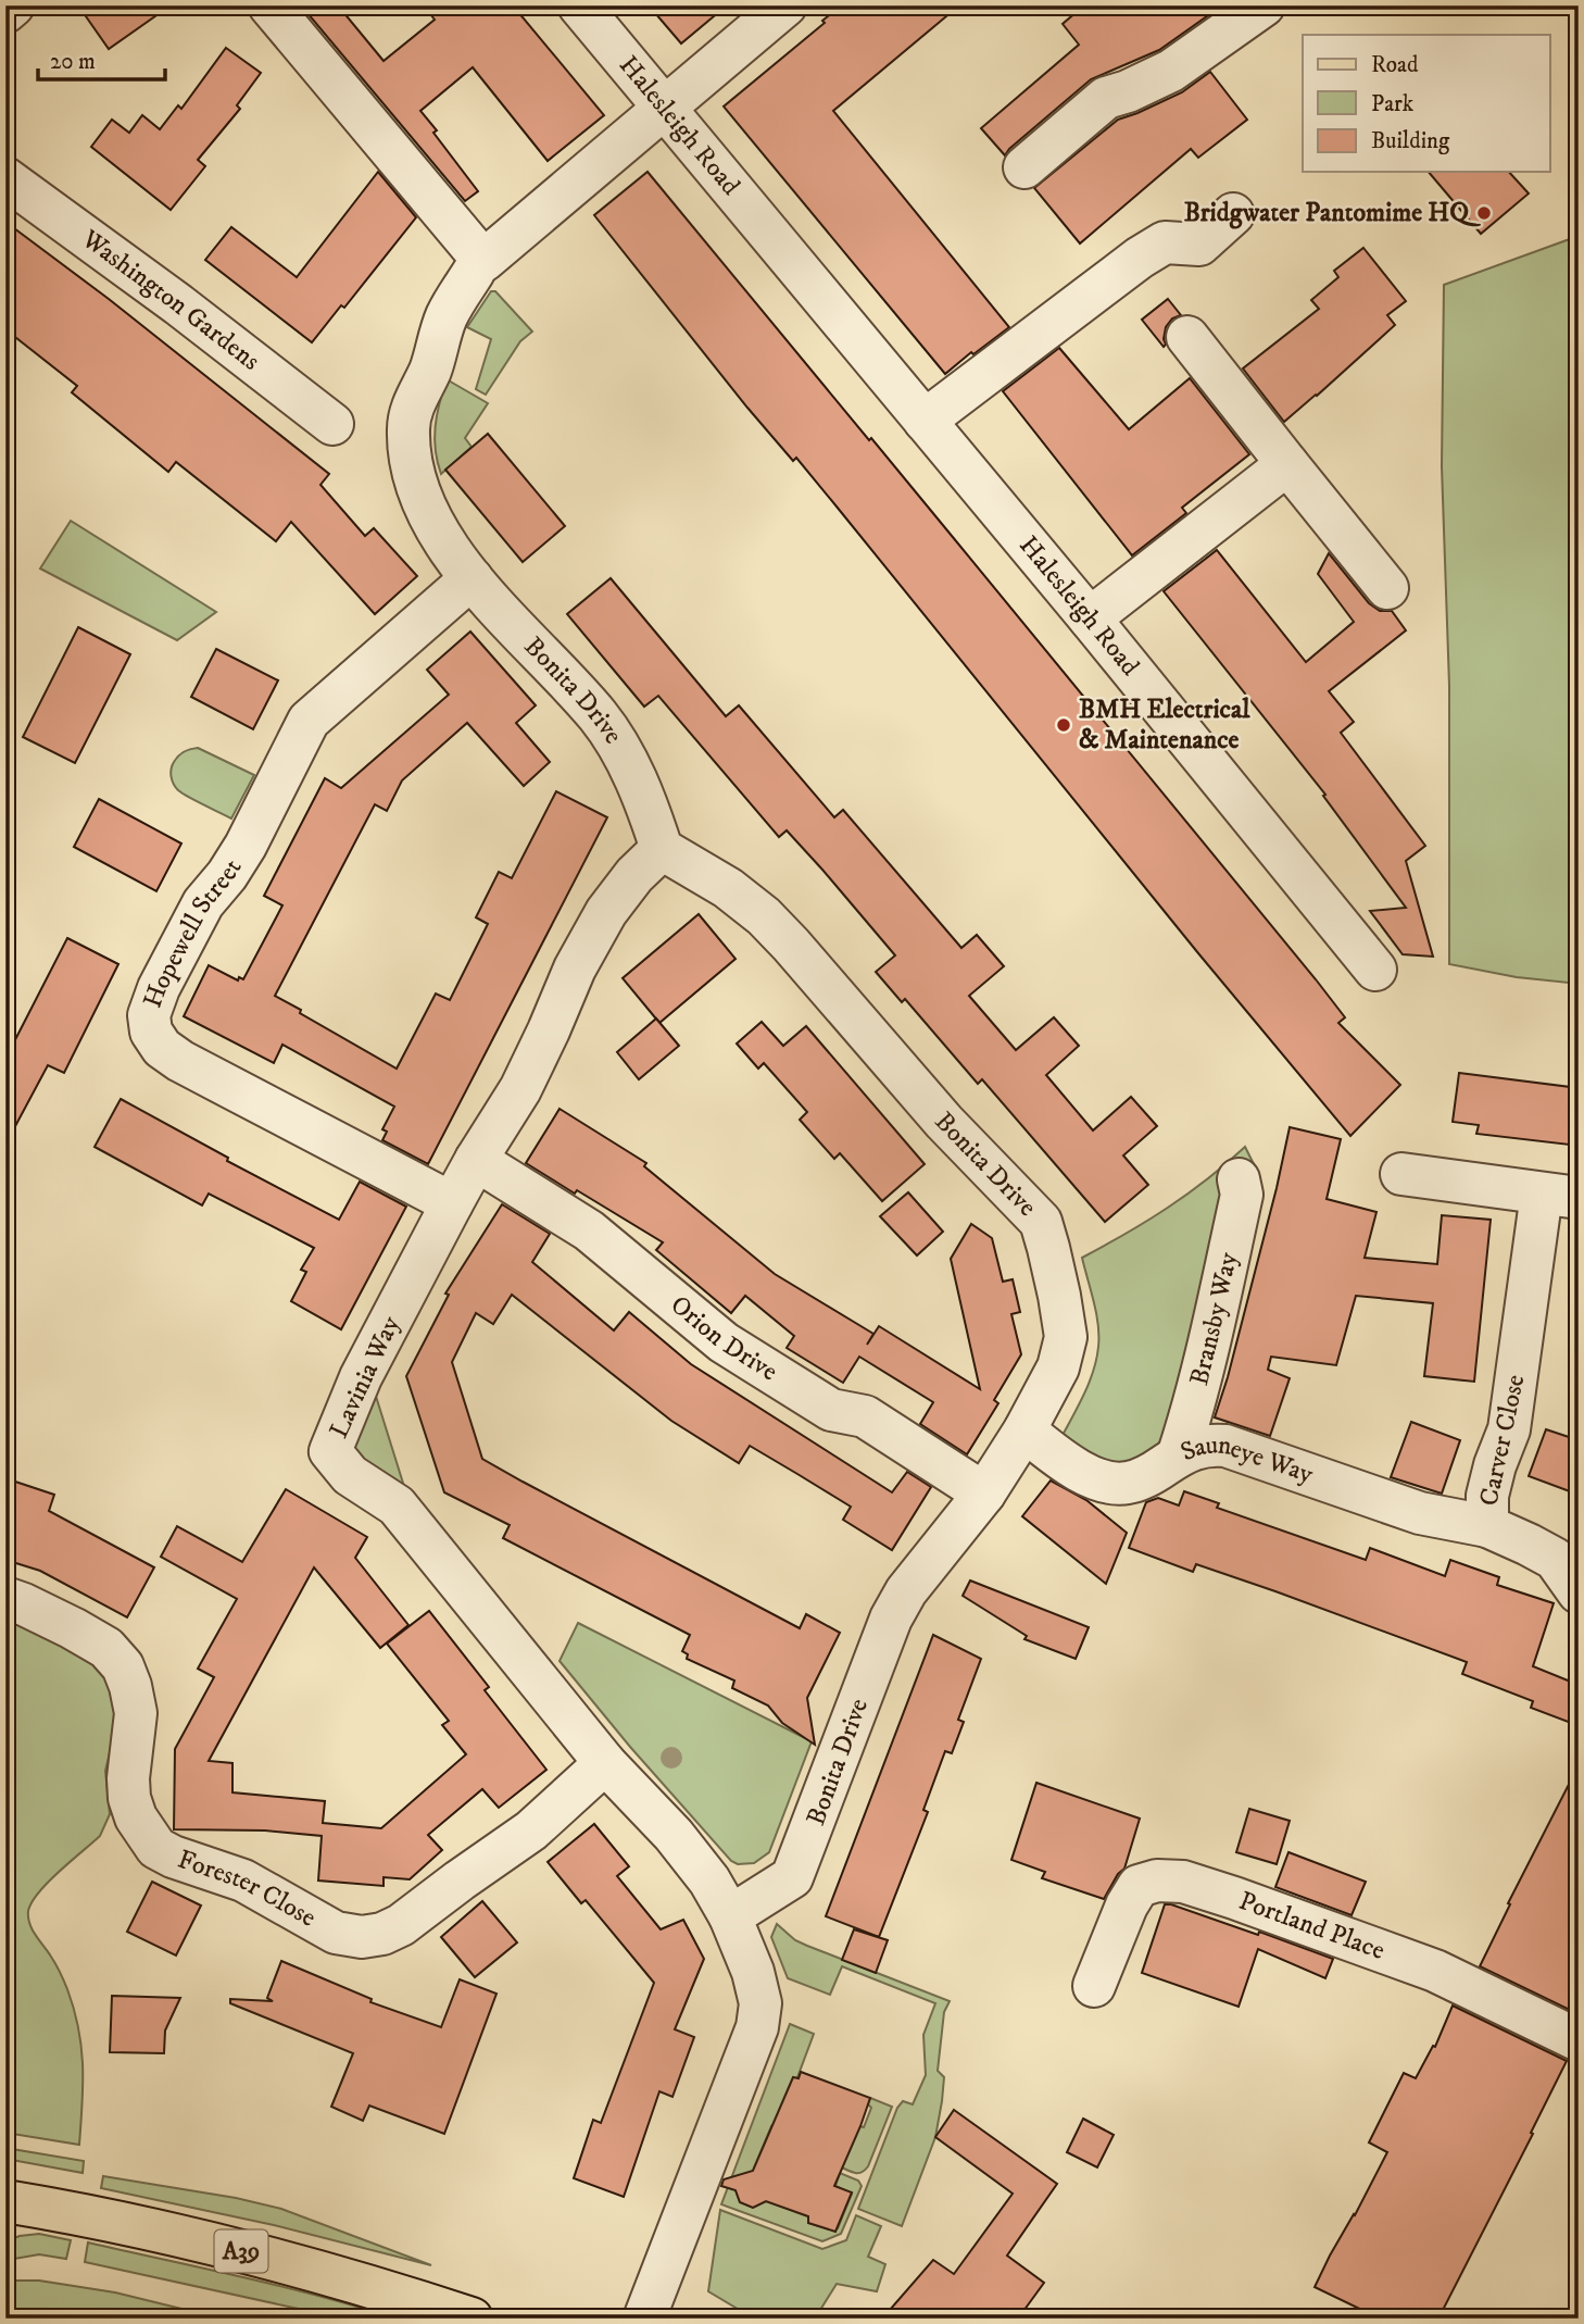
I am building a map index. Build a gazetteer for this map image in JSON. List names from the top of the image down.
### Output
{
  "streets": {
    "main road": ["A39"],
    "street": [
      "Halesleigh Road",
      "Washington Gardens",
      "Bonita Drive",
      "Hopewell Street",
      "Bransby Way",
      "Orion Drive",
      "Lavinia Way",
      "Carver Close",
      "Sauneye Way",
      "Forester Close",
      "Portland Place"
    ]
  },
  "crossings": [
    ["Bonita Drive", "Hopewell Street"],
    ["Bonita Drive", "Orion Drive"],
    ["Bonita Drive", "Lavinia Way"],
    ["Bonita Drive", "Sauneye Way"],
    ["Hopewell Street", "Lavinia Way"],
    ["Bransby Way", "Sauneye Way"],
    ["Orion Drive", "Lavinia Way"],
    ["Lavinia Way", "Forester Close"],
    ["Carver Close", "Sauneye Way"]
  ],
  "places": ["Bridgwater Pantomime HQ", "BMH Electrical & Maintenance"],
  "legend": ["Road", "Park", "Building"],
  "scale_bar": "20 m"
}
